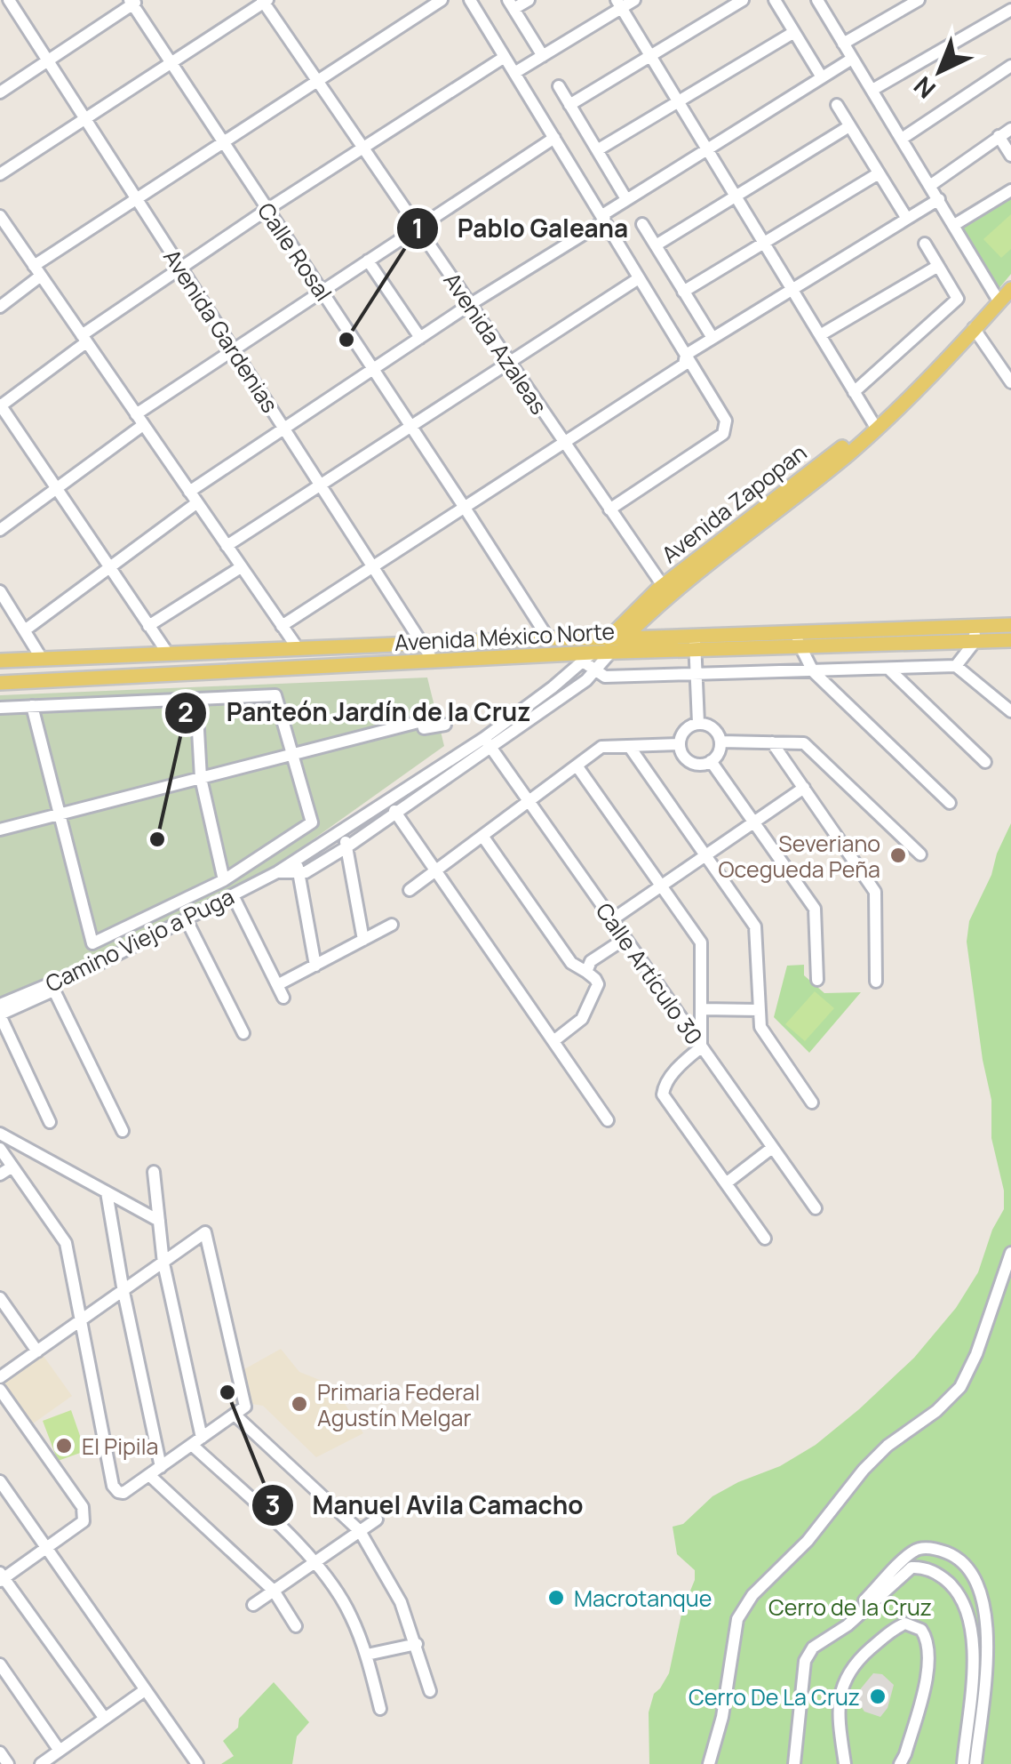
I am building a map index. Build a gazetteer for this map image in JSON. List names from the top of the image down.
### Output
{
  "streets": {
    "main road": ["Avenida Zapopan", "Avenida México Norte"],
    "street": [
      "Calle Rosal",
      "Avenida Gardenias",
      "Avenida Azaleas",
      "Camino Viejo a Puga",
      "Calle Artículo 30"
    ]
  },
  "crossings": [
    ["Calle Rosal", "Avenida México Norte"],
    ["Avenida Gardenias", "Avenida México Norte"],
    ["Avenida Azaleas", "Avenida Zapopan"],
    ["Avenida Zapopan", "Avenida México Norte"]
  ],
  "parks": ["Cerro de la Cruz"],
  "places": [
    "Pablo Galeana",
    "Panteón Jardín de la Cruz",
    "Severiano Ocegueda Peña",
    "Manuel Avila Camacho",
    "Primaria Federal Agustín Melgar",
    "El Pipila",
    "Macrotanque",
    "Cerro De La Cruz"
  ],
  "north": "bottom left"
}
